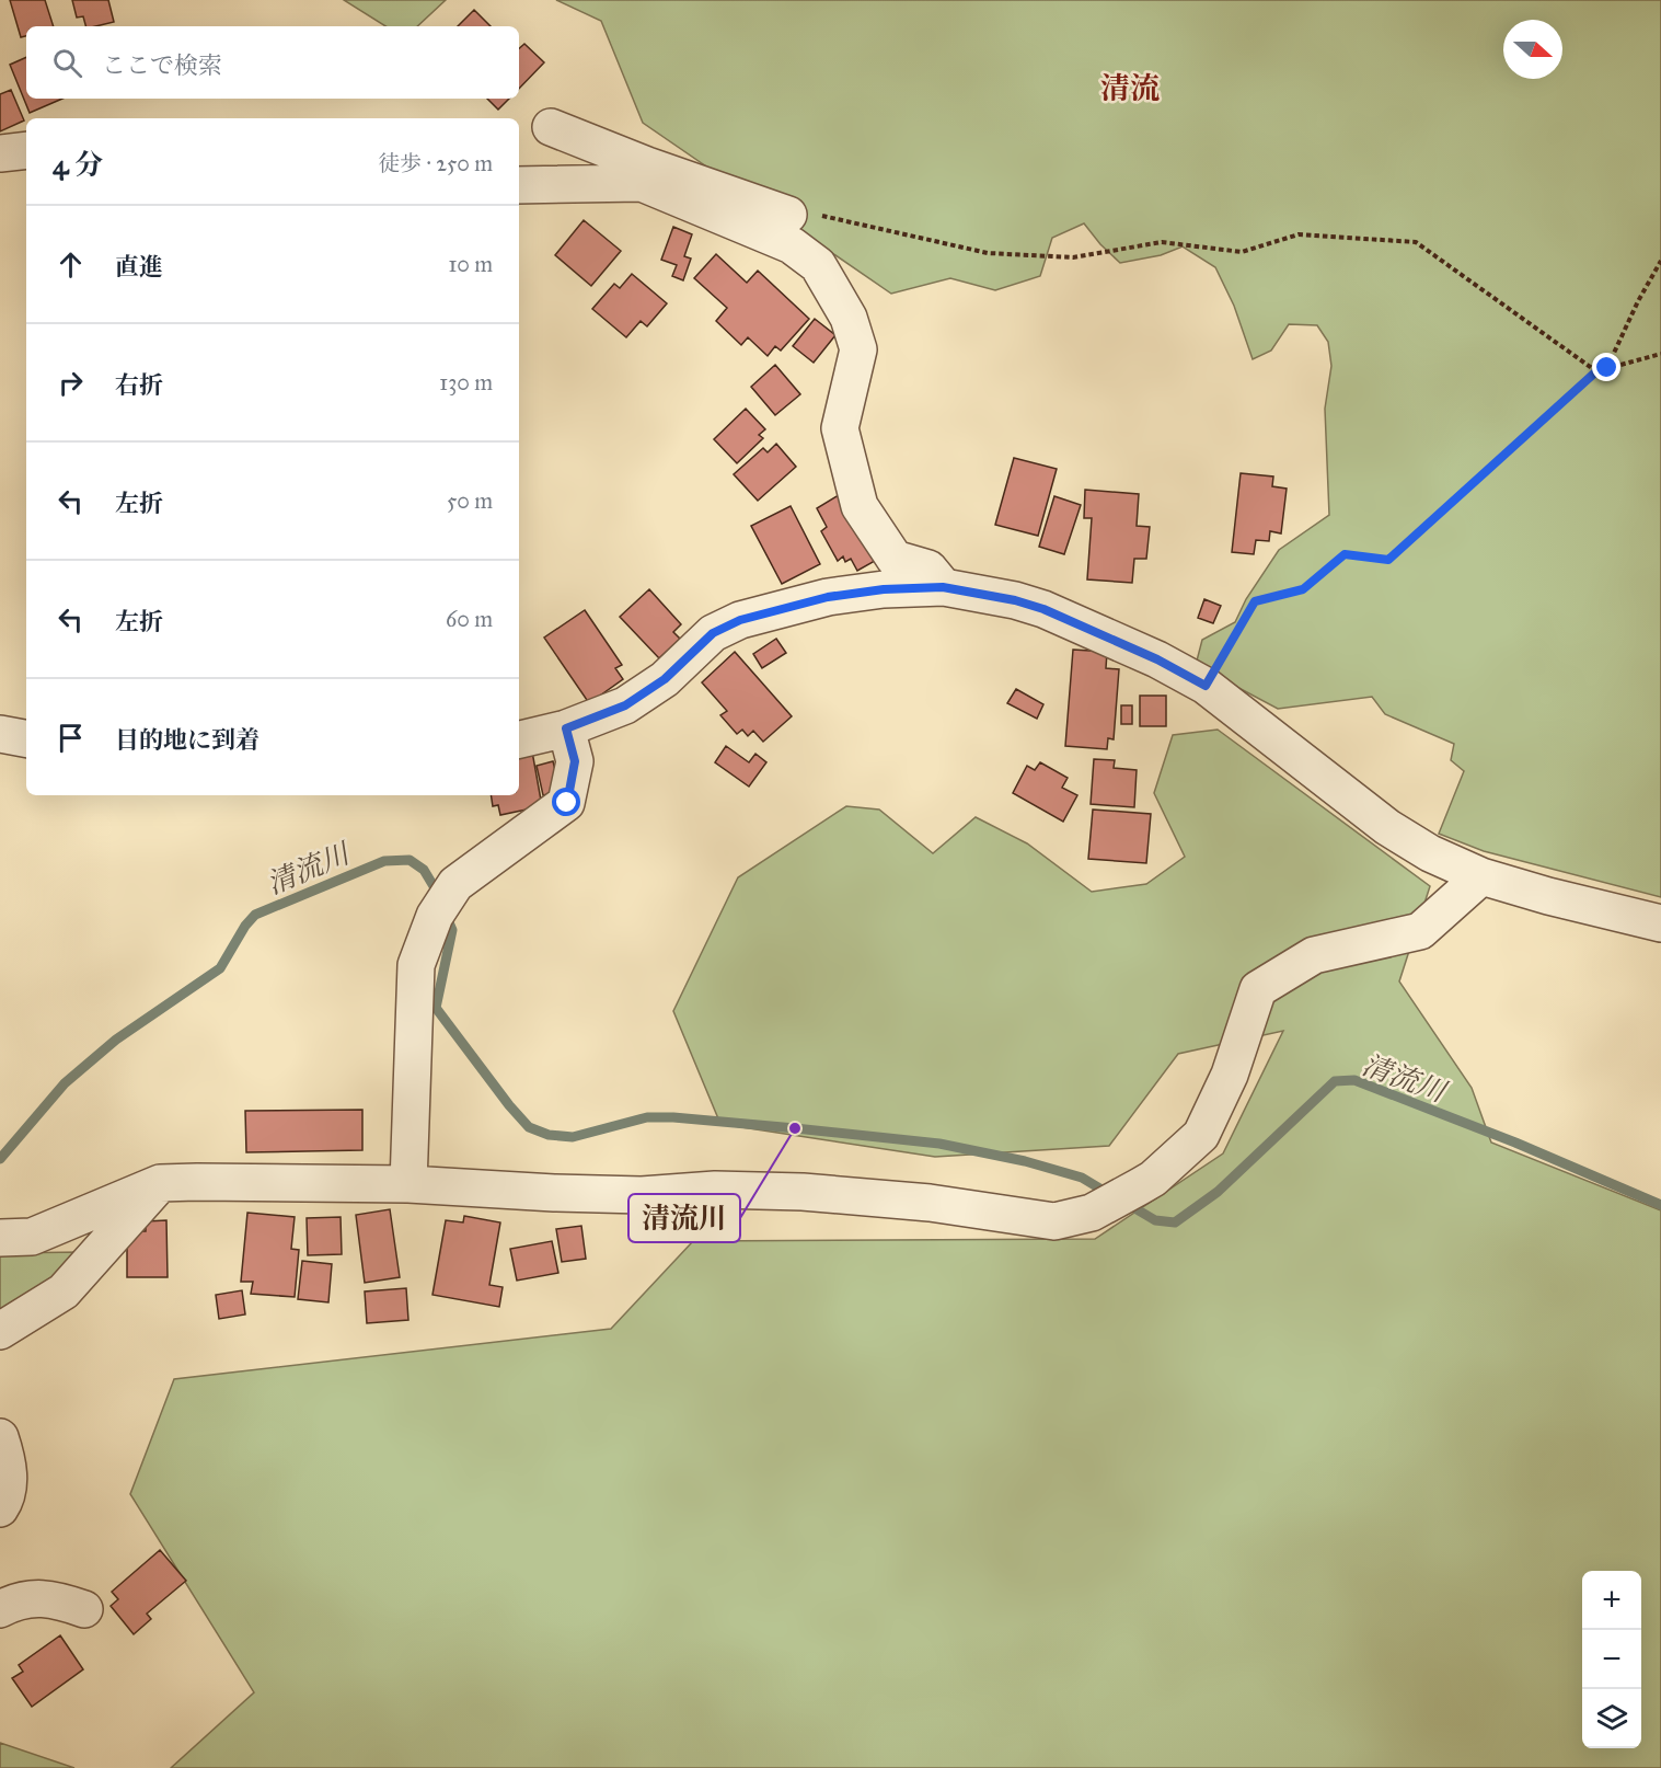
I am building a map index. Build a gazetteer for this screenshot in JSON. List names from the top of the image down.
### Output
{
  "districts": ["清流"],
  "water": ["清流川"],
  "places": ["清流川"],
  "north": "right",
  "page": {
    "search": "ここで検索",
    "heading": ["4 分", "徒歩 · 250 m"],
    "list": [
      ["直進", "10 m"],
      ["右折", "130 m"],
      ["左折", "50 m"],
      ["左折", "60 m"],
      "目的地に到着"
    ],
    "map_buttons": ["+", "−"]
  }
}
